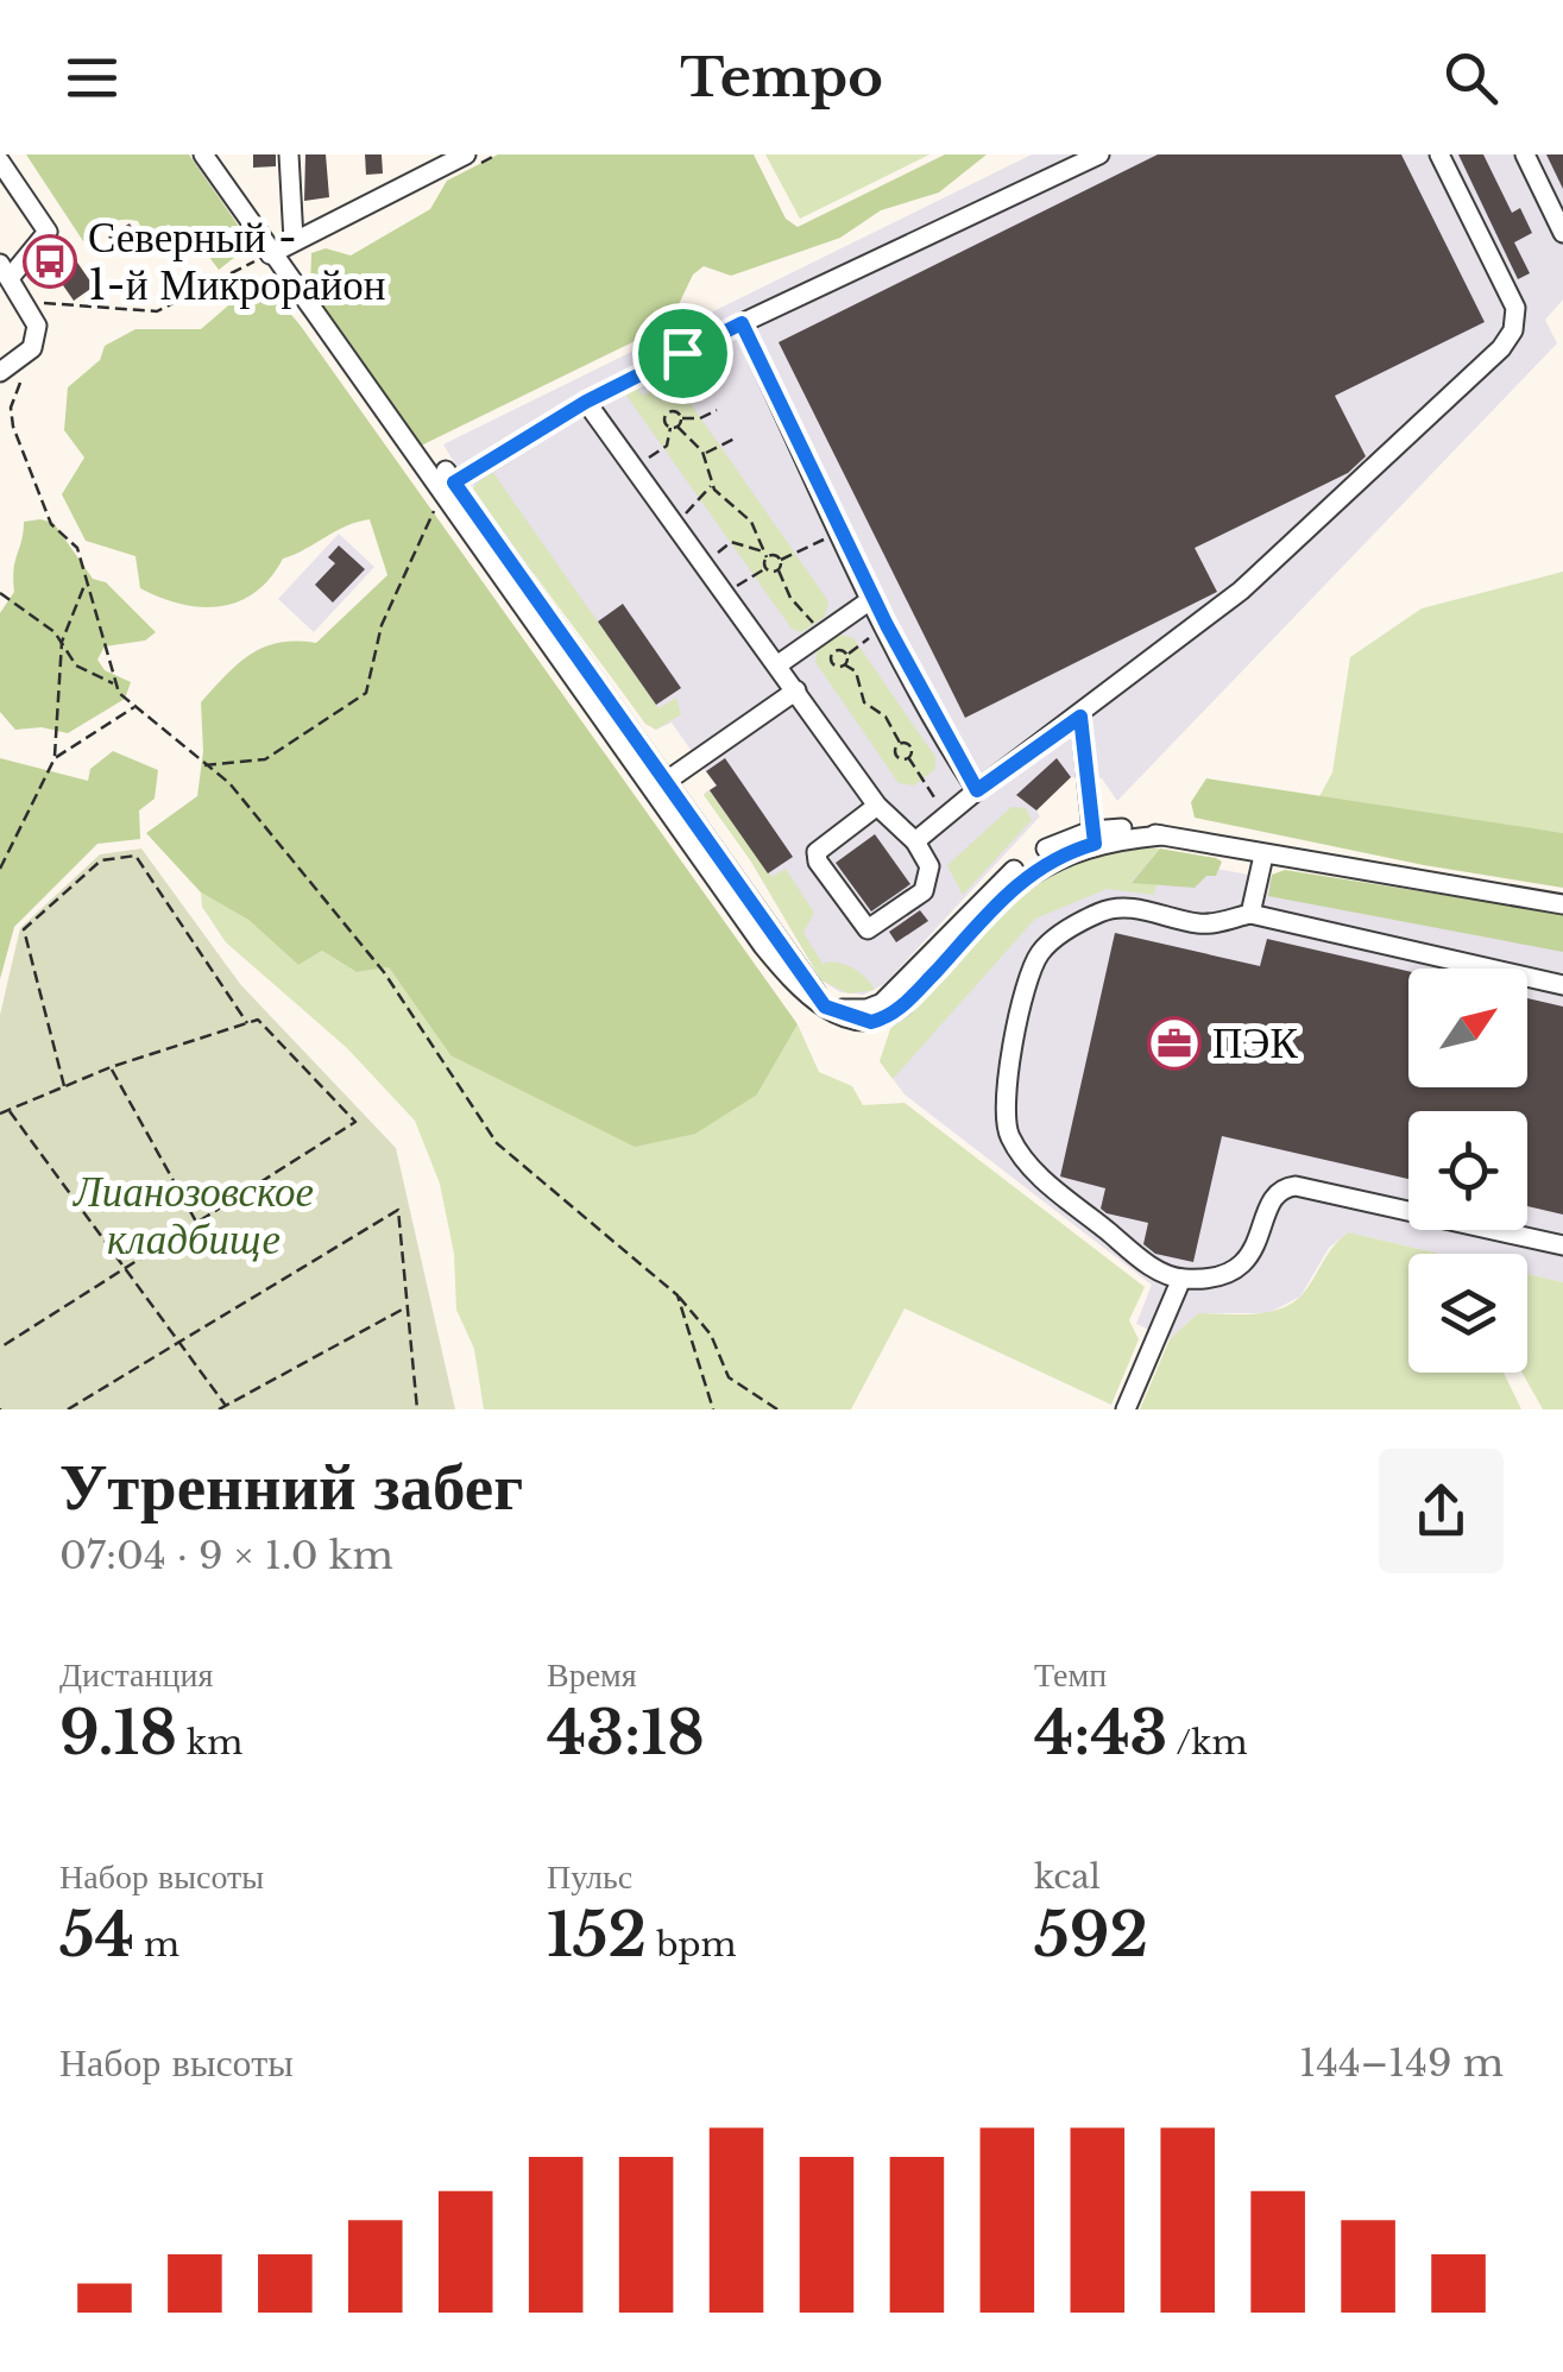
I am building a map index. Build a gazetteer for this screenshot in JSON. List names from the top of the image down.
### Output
{
  "parks": ["Лианозовское кладбище"],
  "places": {
    "bus stop": ["Северный - 1-й Микрорайон"],
    "office": ["ПЭК"]
  },
  "north": "top right",
  "page": {
    "header": "Tempo",
    "heading": ["Утренний забег", "07:04 · 9 × 1.0 km"],
    "stats": [
      ["Дистанция", "9.18 km"],
      ["Время", "43:18"],
      ["Темп", "4:43 /km"],
      ["Набор высоты", "54 m"],
      ["Пульс", "152 bpm"],
      ["kcal", "592"]
    ],
    "chart": ["Набор высоты", "144–149 m"]
  }
}
